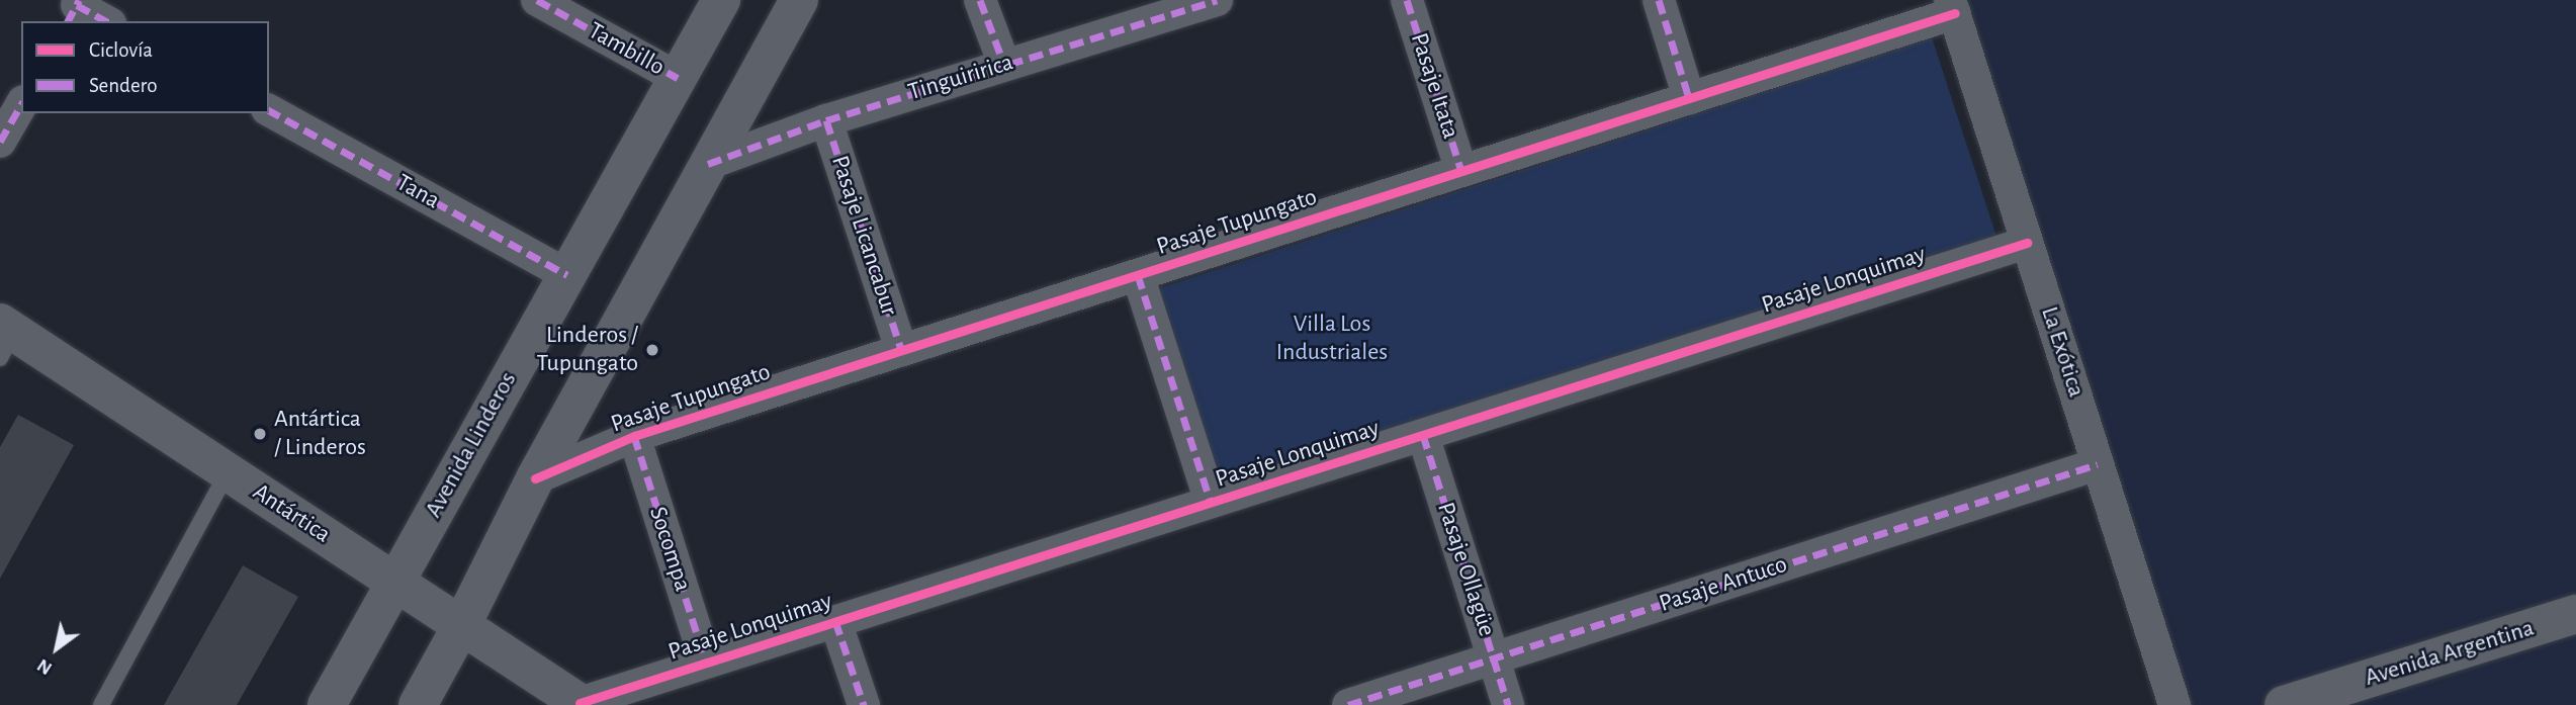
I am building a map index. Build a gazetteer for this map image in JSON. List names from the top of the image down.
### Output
{
  "streets": {
    "street": [
      "Tambillo",
      "Tinguiririca",
      "Pasaje Itata",
      "Tana",
      "Pasaje Tupungato",
      "Pasaje Licancabur",
      "Pasaje Lonquimay",
      "La Exótica",
      "Avenida Linderos",
      "Antártica",
      "Socompa",
      "Pasaje Ollagüe",
      "Pasaje Antuco",
      "Avenida Argentina"
    ]
  },
  "crossings": [
    ["Tambillo", "Avenida Linderos"],
    ["Tinguiririca", "Pasaje Licancabur"],
    ["Pasaje Itata", "Pasaje Tupungato"],
    ["Tana", "Avenida Linderos"],
    ["Pasaje Tupungato", "Pasaje Licancabur"],
    ["Pasaje Tupungato", "La Exótica"],
    ["Pasaje Tupungato", "Socompa"],
    ["Pasaje Lonquimay", "La Exótica"],
    ["Pasaje Lonquimay", "Antártica"],
    ["Pasaje Lonquimay", "Socompa"],
    ["Pasaje Lonquimay", "Pasaje Ollagüe"],
    ["La Exótica", "Pasaje Antuco"],
    ["Avenida Linderos", "Antártica"],
    ["Pasaje Ollagüe", "Pasaje Antuco"]
  ],
  "parks": ["Villa Los Industriales"],
  "places": ["Linderos / Tupungato", "Antártica / Linderos"],
  "legend": ["Ciclovía", "Sendero"],
  "north": "bottom left"
}
